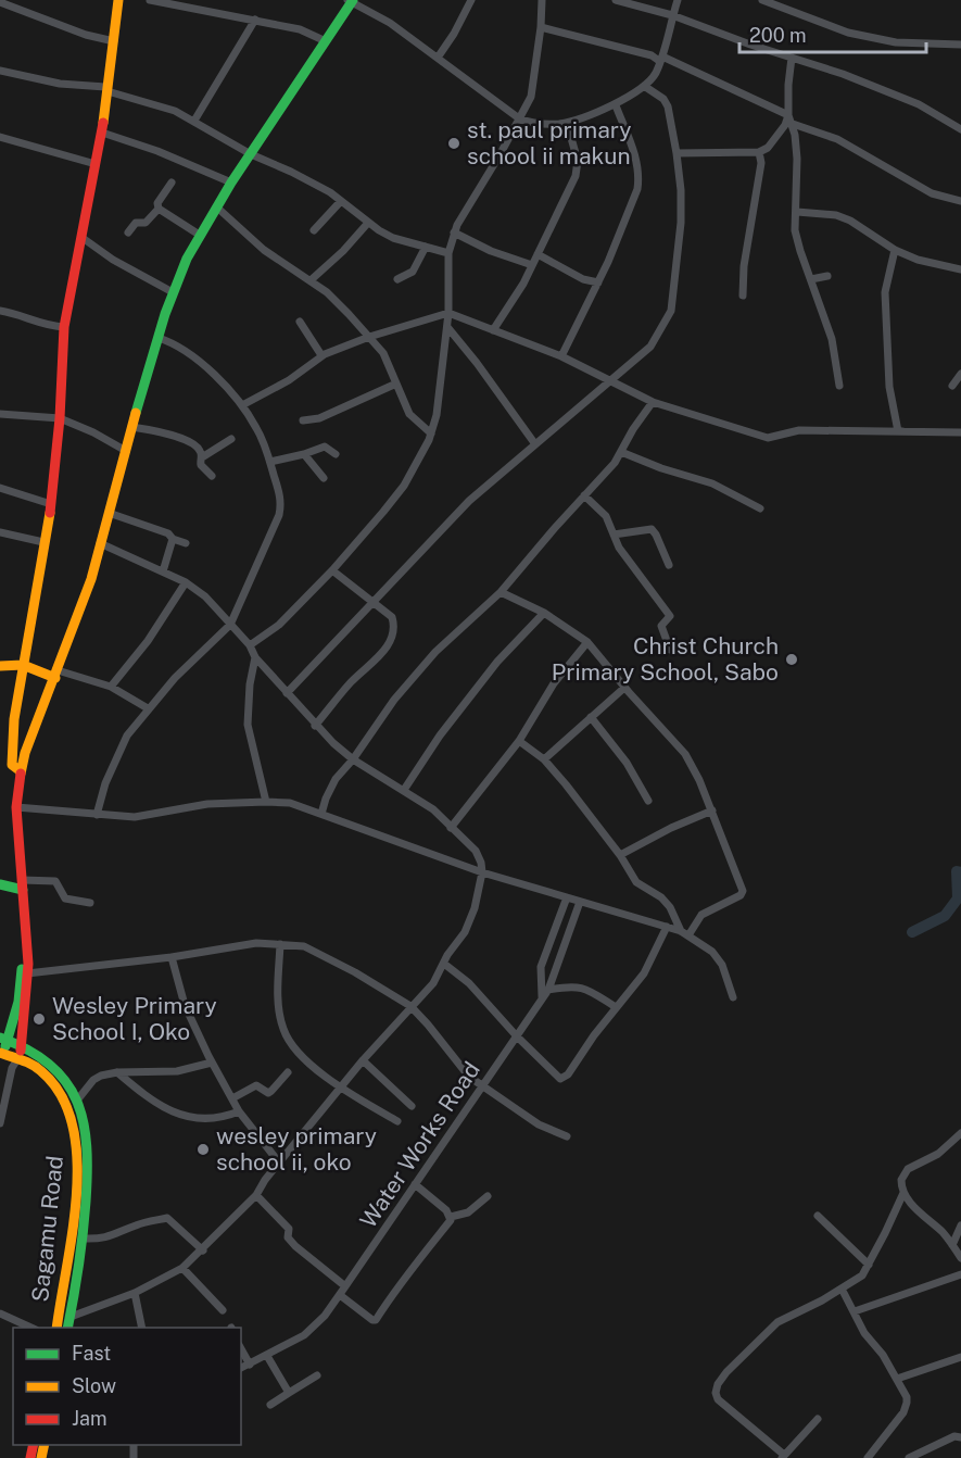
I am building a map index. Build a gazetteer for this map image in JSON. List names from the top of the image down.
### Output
{
  "streets": {
    "main road": ["Sagamu Road"],
    "street": ["Water Works Road"]
  },
  "places": [
    "st. paul primary school ii makun",
    "Christ Church Primary School, Sabo",
    "Wesley Primary School I, Oko",
    "wesley primary school ii, oko"
  ],
  "legend": ["Fast", "Slow", "Jam"],
  "scale_bar": "200 m"
}
